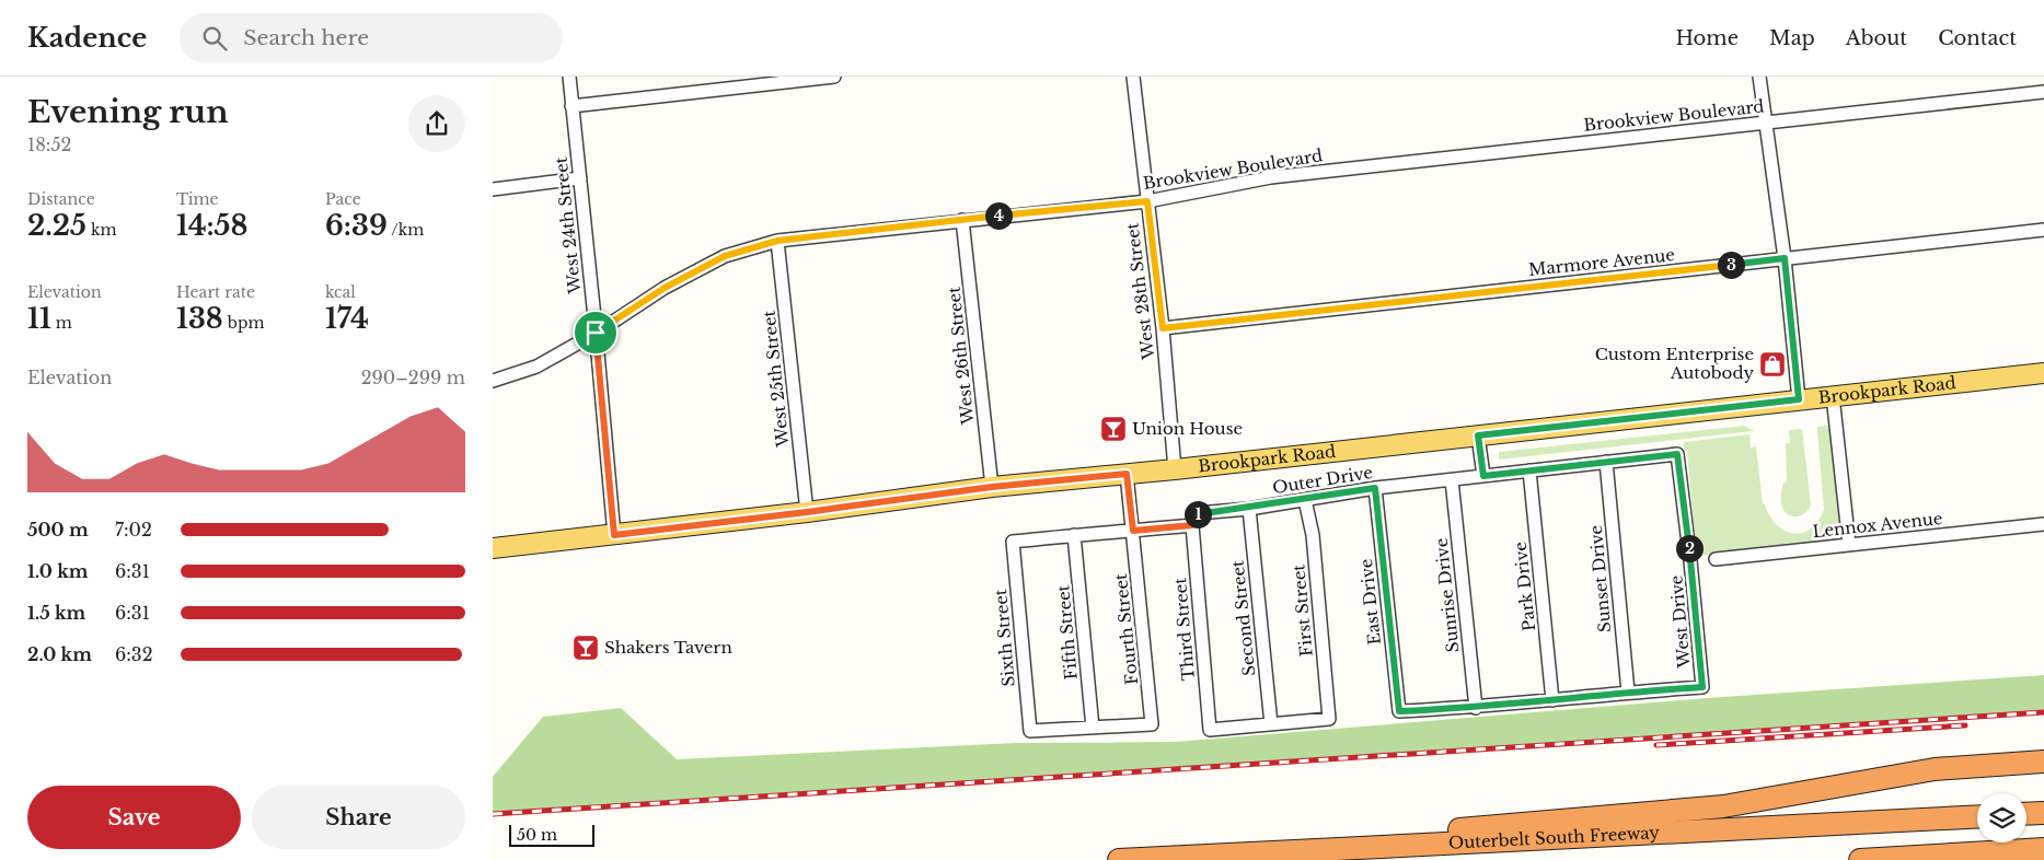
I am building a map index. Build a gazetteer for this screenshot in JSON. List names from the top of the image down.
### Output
{
  "streets": {
    "highway": ["Outerbelt South Freeway"],
    "main road": ["Brookpark Road"],
    "street": [
      "Brookview Boulevard",
      "West 24th Street",
      "Marmore Avenue",
      "West 28th Street",
      "West 26th Street",
      "West 25th Street",
      "Outer Drive",
      "Lennox Avenue",
      "Sunset Drive",
      "Park Drive",
      "Sunrise Drive",
      "East Drive",
      "First Street",
      "Second Street",
      "West Drive",
      "Fourth Street",
      "Third Street",
      "Fifth Street",
      "Sixth Street"
    ]
  },
  "crossings": [
    ["Brookview Boulevard", "West 24th Street"],
    ["Brookview Boulevard", "West 28th Street"],
    ["Brookview Boulevard", "West 26th Street"],
    ["Brookview Boulevard", "West 25th Street"],
    ["West 24th Street", "Brookpark Road"],
    ["Marmore Avenue", "West 28th Street"],
    ["West 28th Street", "Brookpark Road"],
    ["West 26th Street", "Brookpark Road"],
    ["West 25th Street", "Brookpark Road"],
    ["Brookpark Road", "Fourth Street"],
    ["Outer Drive", "Sunset Drive"],
    ["Outer Drive", "Park Drive"],
    ["Outer Drive", "Sunrise Drive"],
    ["Outer Drive", "East Drive"],
    ["Outer Drive", "First Street"],
    ["Outer Drive", "Second Street"],
    ["Outer Drive", "West Drive"],
    ["Outer Drive", "Fourth Street"],
    ["Outer Drive", "Third Street"],
    ["Outer Drive", "Fifth Street"],
    ["Outer Drive", "Sixth Street"],
    ["Sunset Drive", "West Drive"],
    ["Sunrise Drive", "East Drive"],
    ["First Street", "Second Street"],
    ["First Street", "Third Street"],
    ["Second Street", "Third Street"],
    ["Fourth Street", "Fifth Street"],
    ["Fourth Street", "Sixth Street"],
    ["Fifth Street", "Sixth Street"]
  ],
  "places": {
    "shop": ["Custom Enterprise Autobody"],
    "bar": ["Union House", "Shakers Tavern"]
  },
  "scale_bar": "50 m",
  "page": {
    "header": "Kadence",
    "search": "Search here",
    "nav": [
      "Home",
      "Map",
      "About",
      "Contact"
    ],
    "heading": ["Evening run", "18:52"],
    "stats": [
      ["Distance", "2.25 km"],
      ["Time", "14:58"],
      ["Pace", "6:39 /km"],
      ["Elevation", "11 m"],
      ["Heart rate", "138 bpm"],
      ["kcal", "174"]
    ],
    "pins": [
      "4",
      "3",
      "1",
      "2"
    ],
    "chart": ["Elevation", "290–299 m"],
    "list": [
      {
        "name": "500 m",
        "note": "7:02"
      },
      {
        "name": "1.0 km",
        "note": "6:31"
      },
      {
        "name": "1.5 km",
        "note": "6:31"
      },
      {
        "name": "2.0 km",
        "note": "6:32"
      }
    ],
    "buttons": ["Save", "Share"],
    "scale": "50 m"
  }
}
